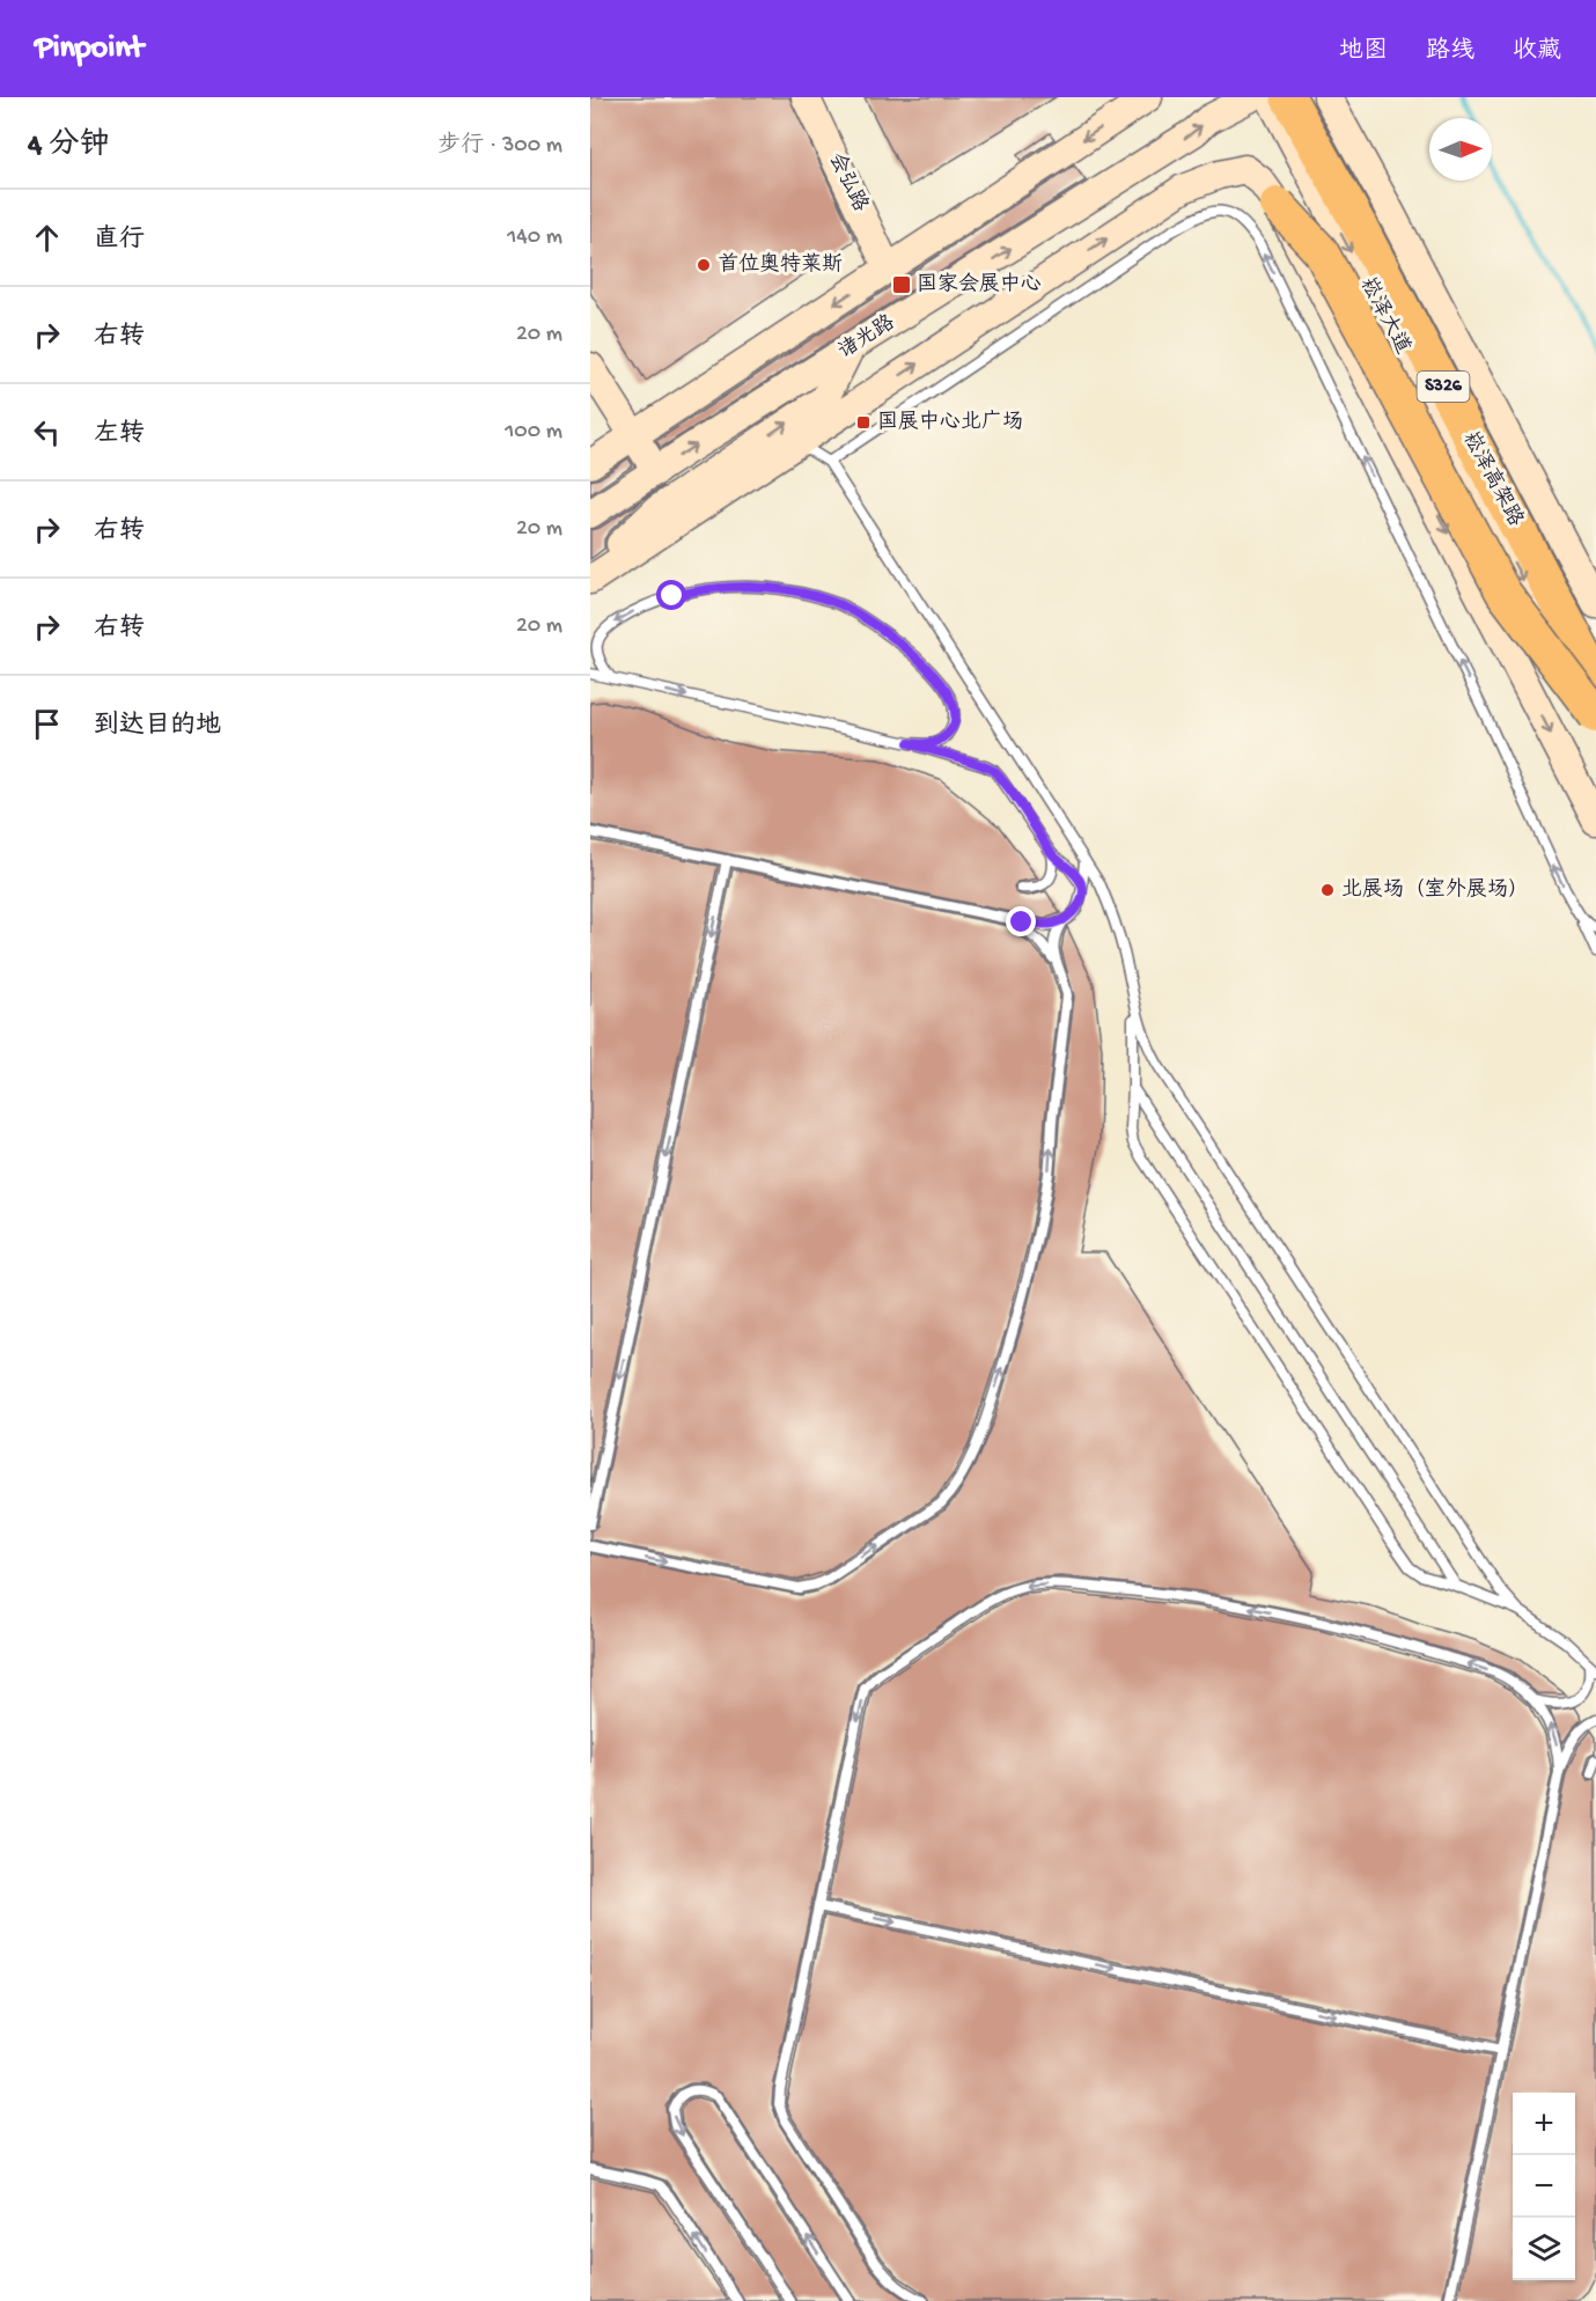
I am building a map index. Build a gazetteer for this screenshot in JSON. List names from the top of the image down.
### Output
{
  "streets": {
    "highway": ["S326", "崧泽高架路"],
    "main road": ["会弘路", "崧泽大道", "诸光路"]
  },
  "places": {
    "other": ["首位奥特莱斯", "北展场（室外展场）"],
    "transit": ["国家会展中心", "国展中心北广场"]
  },
  "north": "right",
  "page": {
    "header": "Pinpoint",
    "nav": ["地图", "路线", "收藏"],
    "heading": ["4 分钟", "步行 · 300 m"],
    "list": [
      ["直行", "140 m"],
      ["右转", "20 m"],
      ["左转", "100 m"],
      ["右转", "20 m"],
      ["右转", "20 m"],
      "到达目的地"
    ],
    "map_buttons": ["+", "−"]
  }
}
